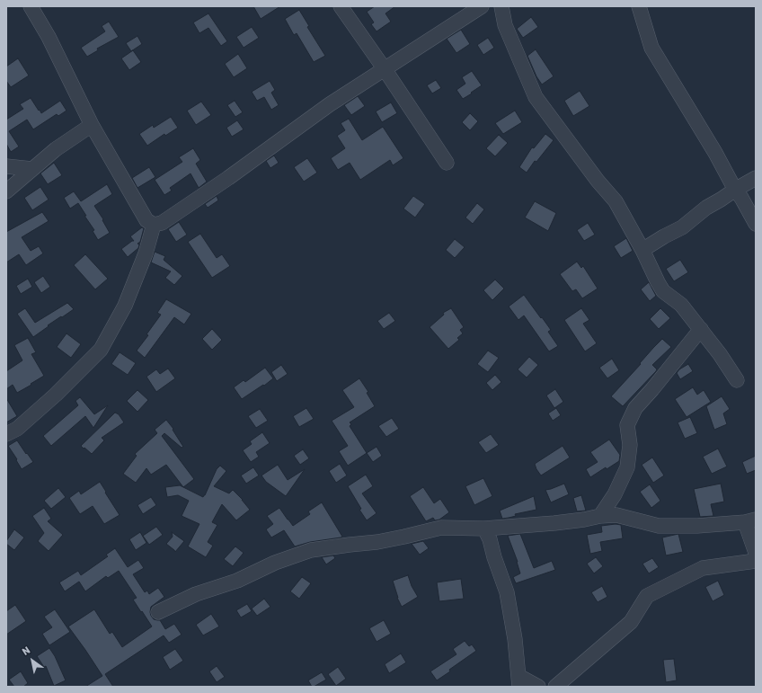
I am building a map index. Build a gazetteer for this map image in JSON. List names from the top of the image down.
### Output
{
  "north": "top left"
}
